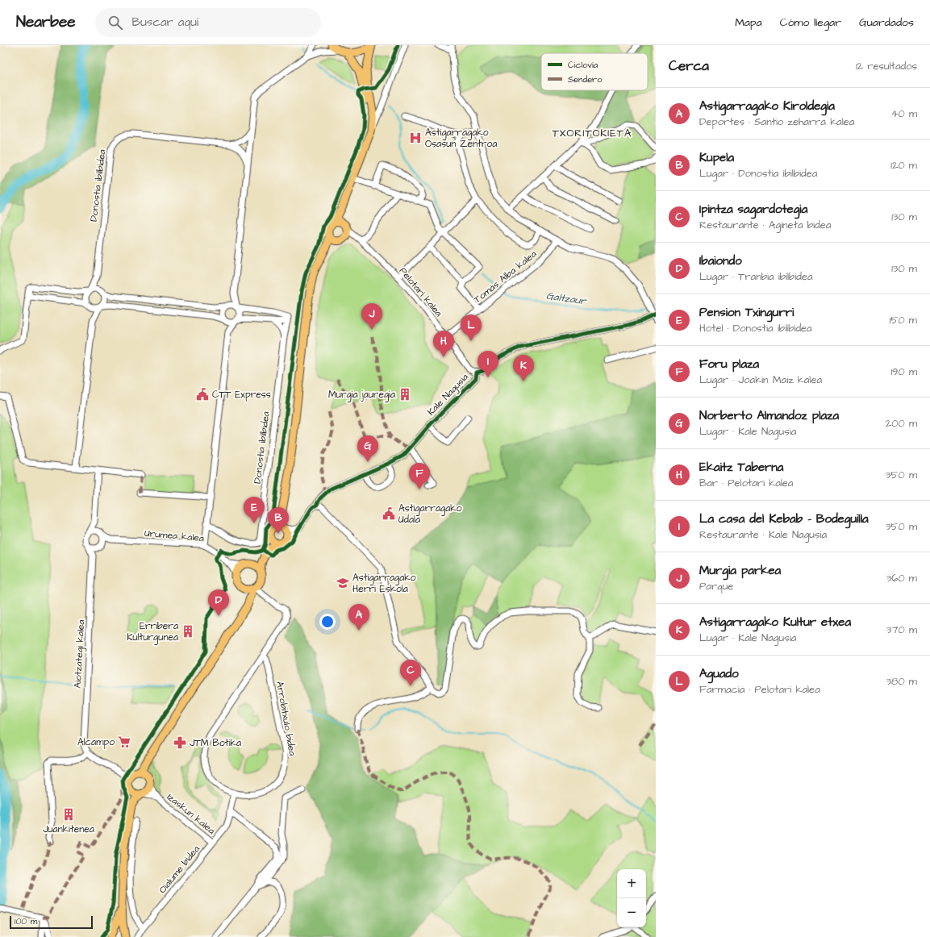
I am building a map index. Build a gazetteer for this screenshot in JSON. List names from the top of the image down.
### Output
{
  "streets": {
    "street": [
      "Donostia ibilbidea",
      "Tomás Alba kalea",
      "Pelotari kalea",
      "Kale Nagusia",
      "Urumea kalea",
      "Aiotzategi kalea",
      "Arrobitxulo bidea",
      "Izaskun kalea",
      "Oialume bidea"
    ]
  },
  "crossings": [
    ["Tomás Alba kalea", "Pelotari kalea"],
    ["Pelotari kalea", "Kale Nagusia"],
    ["Urumea kalea", "Aiotzategi kalea"],
    ["Urumea kalea", "Arrobitxulo bidea"],
    ["Arrobitxulo bidea", "Oialume bidea"],
    ["Izaskun kalea", "Oialume bidea"]
  ],
  "districts": ["TXORITOKIETA"],
  "water": ["Galtzaur"],
  "places": {
    "hospital": ["Astigarragako Osasun Zentroa"],
    "public building": ["CTT Express", "Astigarragako Udala"],
    "building": ["Murgia jauregia", "Erribera Kulturgunea", "Juankitenea"],
    "school or university": ["Astigarragako Herri Eskola"],
    "supermarket": ["Alcampo"],
    "pharmacy": ["JTM Botika"]
  },
  "legend": ["Ciclovía", "Sendero"],
  "scale_bar": "100 m",
  "page": {
    "header": "Nearbee",
    "search": "Buscar aquí",
    "nav": ["Mapa", "Cómo llegar", "Guardados"],
    "heading": ["Cerca", "12 resultados"],
    "list": [
      {
        "mark": "A",
        "name": "Astigarragako Kiroldegia",
        "note": "Deportes · Santio zeharra kalea",
        "value": "40 m"
      },
      {
        "mark": "B",
        "name": "Kupela",
        "note": "Lugar · Donostia ibilbidea",
        "value": "120 m"
      },
      {
        "mark": "C",
        "name": "Ipintza sagardotegia",
        "note": "Restaurante · Agineta bidea",
        "value": "130 m"
      },
      {
        "mark": "D",
        "name": "Ibaiondo",
        "note": "Lugar · Tranbia ibilbidea",
        "value": "130 m"
      },
      {
        "mark": "E",
        "name": "Pension Txingurri",
        "note": "Hotel · Donostia ibilbidea",
        "value": "150 m"
      },
      {
        "mark": "F",
        "name": "Foru plaza",
        "note": "Lugar · Joakin Maiz kalea",
        "value": "190 m"
      },
      {
        "mark": "G",
        "name": "Norberto Almandoz plaza",
        "note": "Lugar · Kale Nagusia",
        "value": "200 m"
      },
      {
        "mark": "H",
        "name": "Ekaitz Taberna",
        "note": "Bar · Pelotari kalea",
        "value": "350 m"
      },
      {
        "mark": "I",
        "name": "La casa del Kebab - Bodeguilla",
        "note": "Restaurante · Kale Nagusia",
        "value": "350 m"
      },
      {
        "mark": "J",
        "name": "Murgia parkea",
        "note": "Parque",
        "value": "360 m"
      },
      {
        "mark": "K",
        "name": "Astigarragako Kultur etxea",
        "note": "Lugar · Kale Nagusia",
        "value": "370 m"
      },
      {
        "mark": "L",
        "name": "Aguado",
        "note": "Farmacia · Pelotari kalea",
        "value": "380 m"
      }
    ],
    "pins": [
      "J",
      "L",
      "H",
      "I",
      "K",
      "G",
      "F",
      "E",
      "B",
      "D",
      "A",
      "C"
    ],
    "map_buttons": ["+", "−"],
    "scale": "100 m"
  }
}
